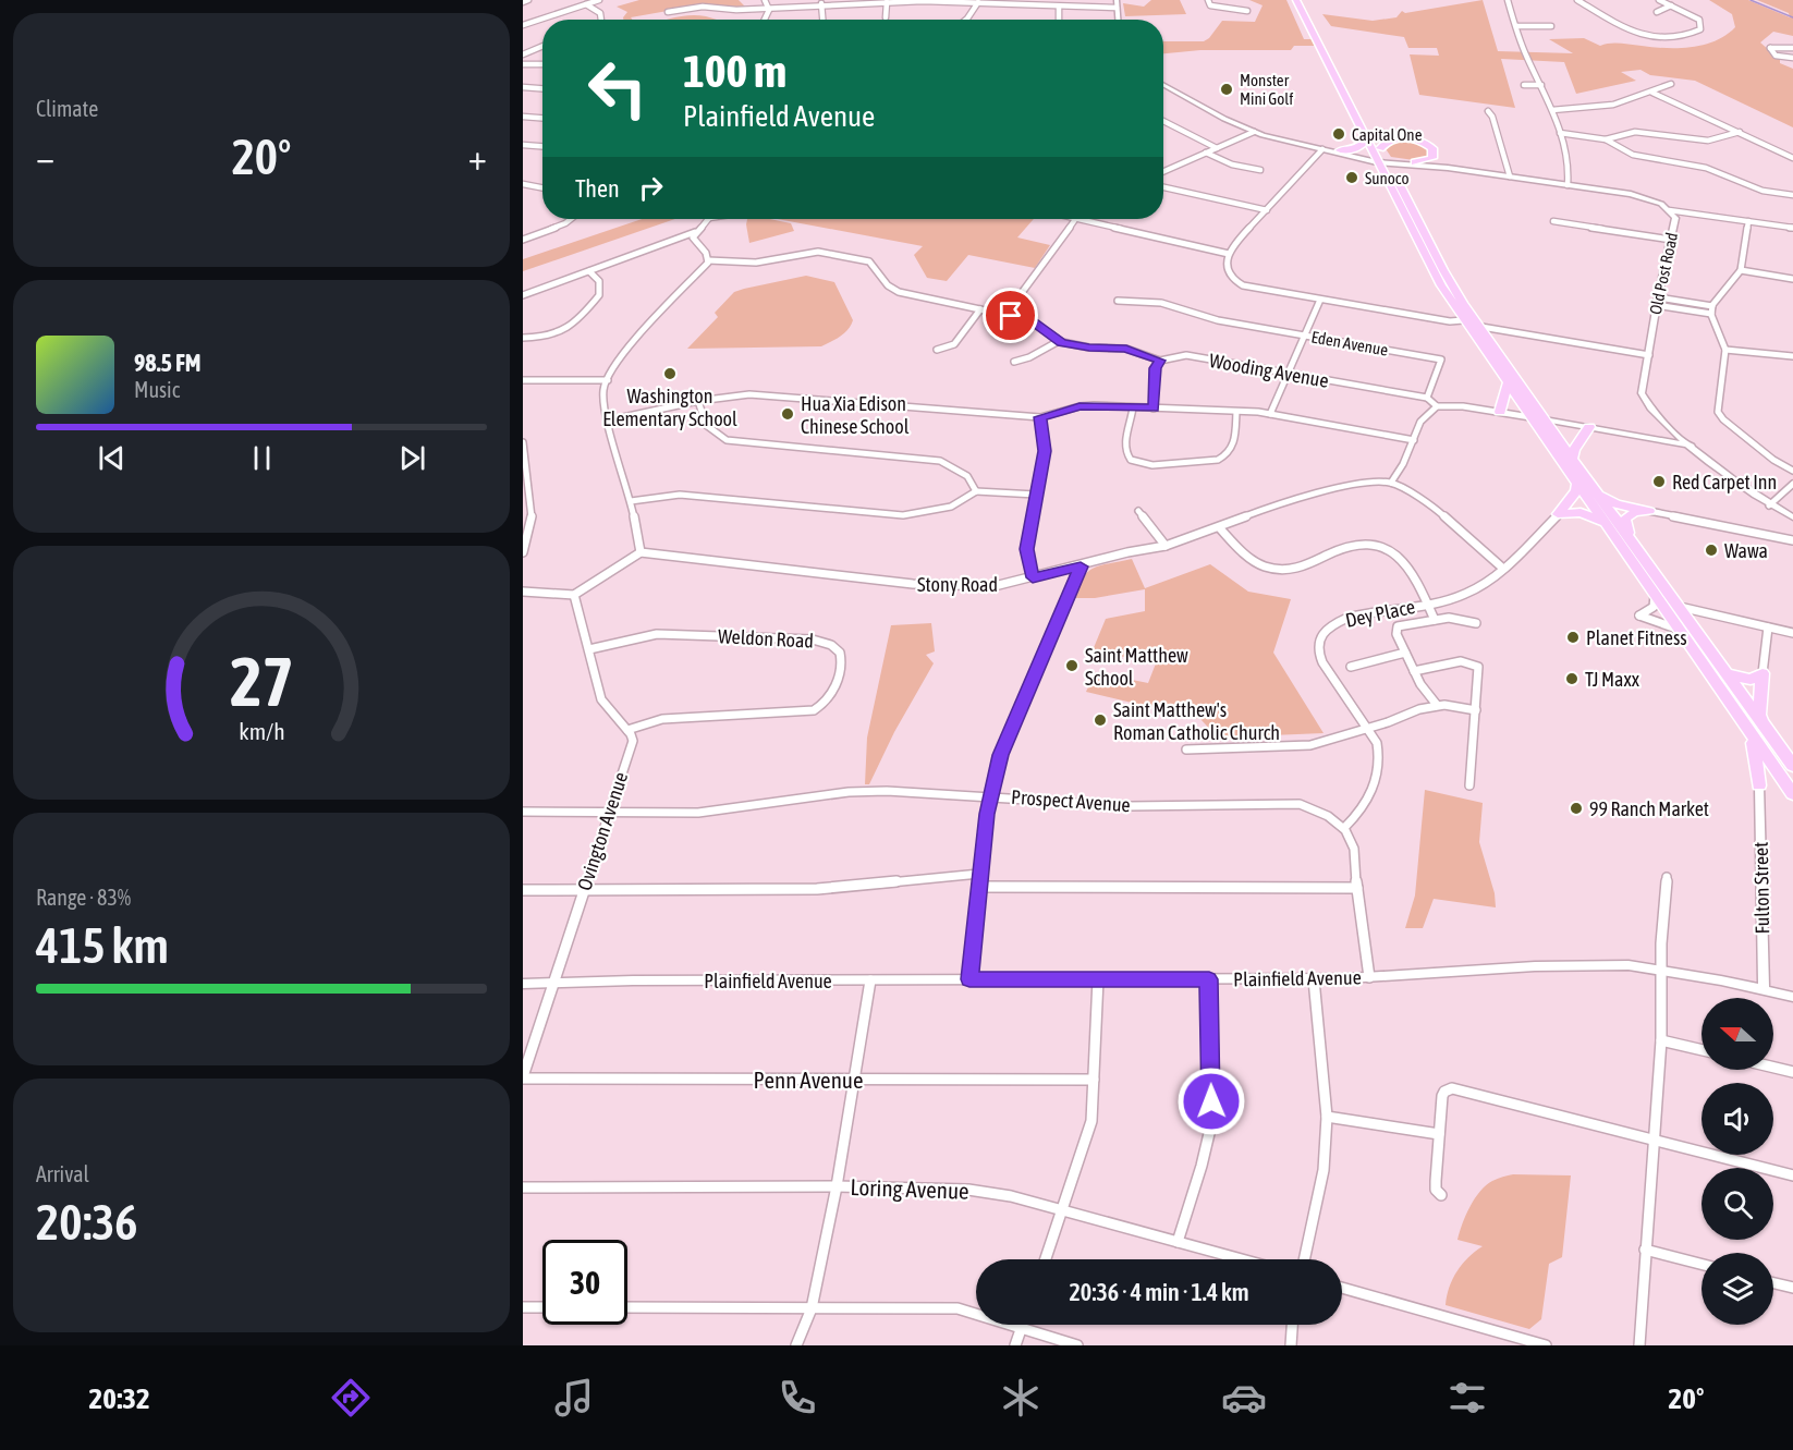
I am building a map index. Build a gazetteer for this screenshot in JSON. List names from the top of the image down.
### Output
{
  "streets": {
    "street": [
      "Old Post Road",
      "Eden Avenue",
      "Wooding Avenue",
      "Stony Road",
      "Dey Place",
      "Weldon Road",
      "Prospect Avenue",
      "Ovington Avenue",
      "Fulton Street",
      "Plainfield Avenue",
      "Penn Avenue",
      "Loring Avenue"
    ]
  },
  "crossings": [
    ["Eden Avenue", "Wooding Avenue"],
    ["Dey Place", "Prospect Avenue"],
    ["Weldon Road", "Ovington Avenue"],
    ["Prospect Avenue", "Ovington Avenue"],
    ["Ovington Avenue", "Plainfield Avenue"],
    ["Ovington Avenue", "Penn Avenue"],
    ["Fulton Street", "Plainfield Avenue"]
  ],
  "places": [
    "Monster Mini Golf",
    "Capital One",
    "Sunoco",
    "Washington Elementary School",
    "Hua Xia Edison Chinese School",
    "Red Carpet Inn",
    "Wawa",
    "Planet Fitness",
    "Saint Matthew School",
    "TJ Maxx",
    "Saint Matthew's Roman Catholic Church",
    "99 Ranch Market"
  ],
  "north": "left",
  "page": {
    "tile": [
      "Climate",
      ["Range · 83%", "415 km"],
      ["Arrival", "20:36"]
    ],
    "turn": ["100 m", "Plainfield Avenue"],
    "heat": ["−", "20°", "+"],
    "then": "Then",
    "song": ["98.5 FM", "Music"],
    "limit": "30",
    "trip": "20:36 · 4 min · 1.4 km",
    "tabs": ["20:32", "20°"],
    "gauge": ["27", "km/h"]
  }
}
